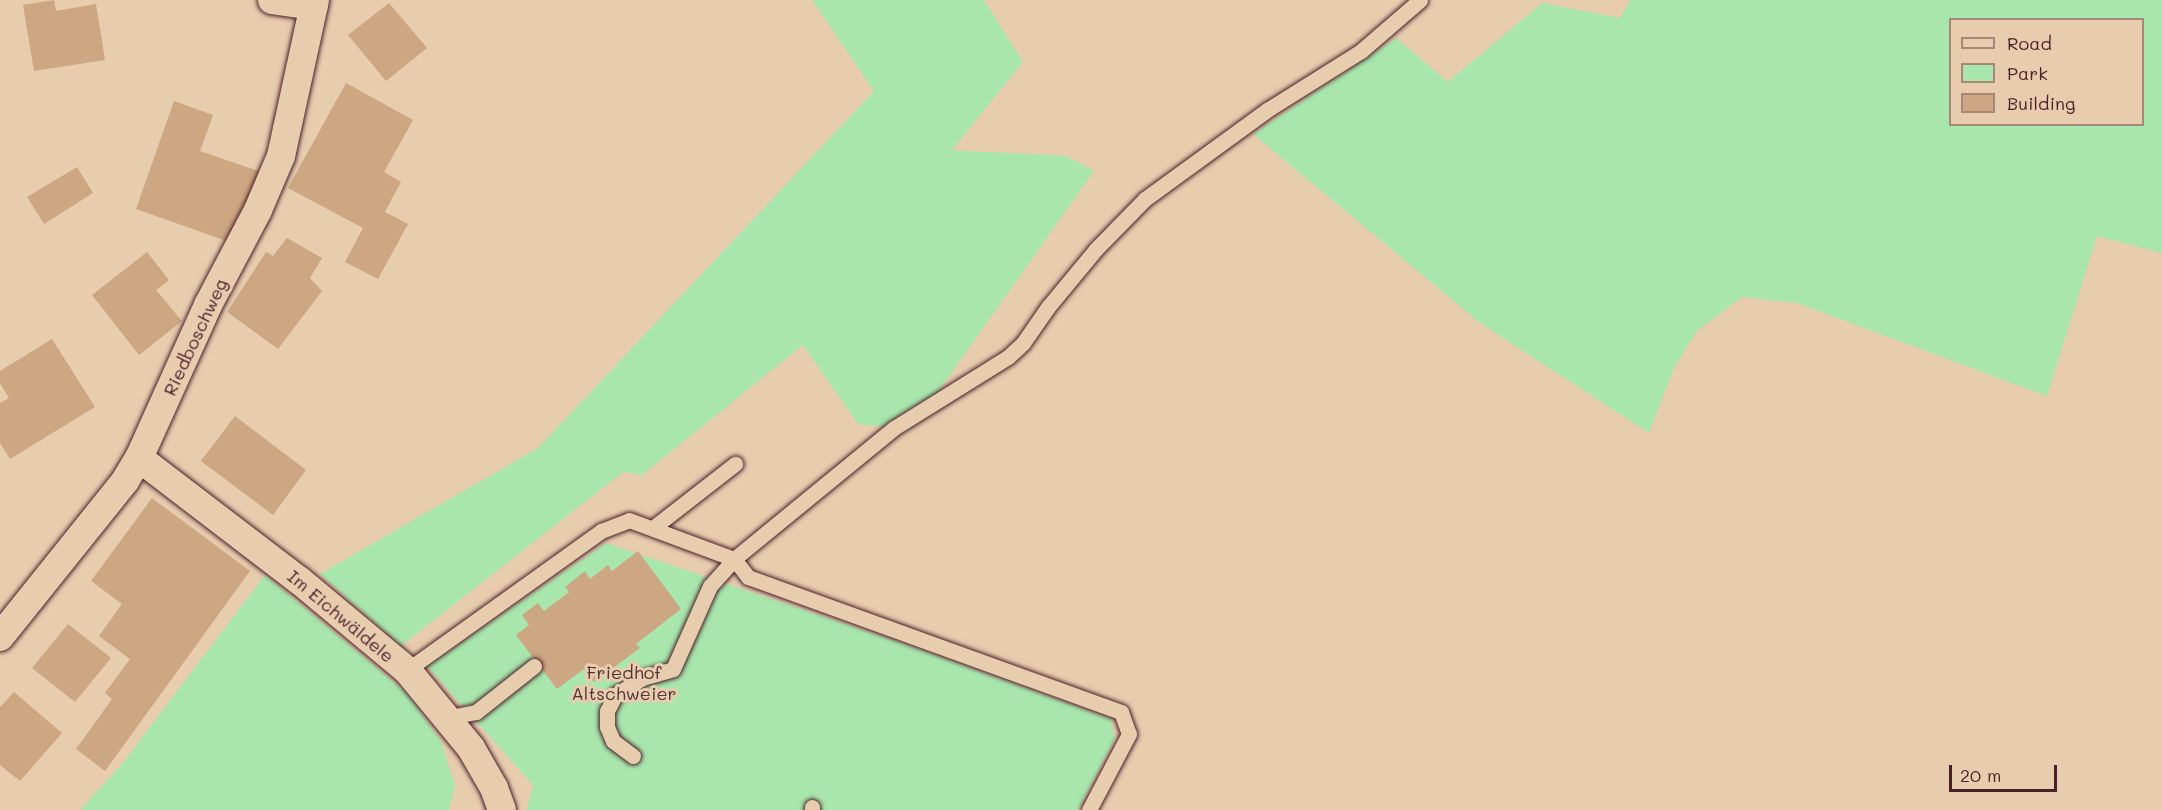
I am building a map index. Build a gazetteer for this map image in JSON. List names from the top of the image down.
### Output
{
  "streets": {
    "street": ["Riedboschweg", "Im Eichwäldele"]
  },
  "crossings": [
    ["Riedboschweg", "Im Eichwäldele"]
  ],
  "parks": ["Friedhof Altschweier"],
  "legend": ["Road", "Park", "Building"],
  "scale_bar": "20 m"
}
